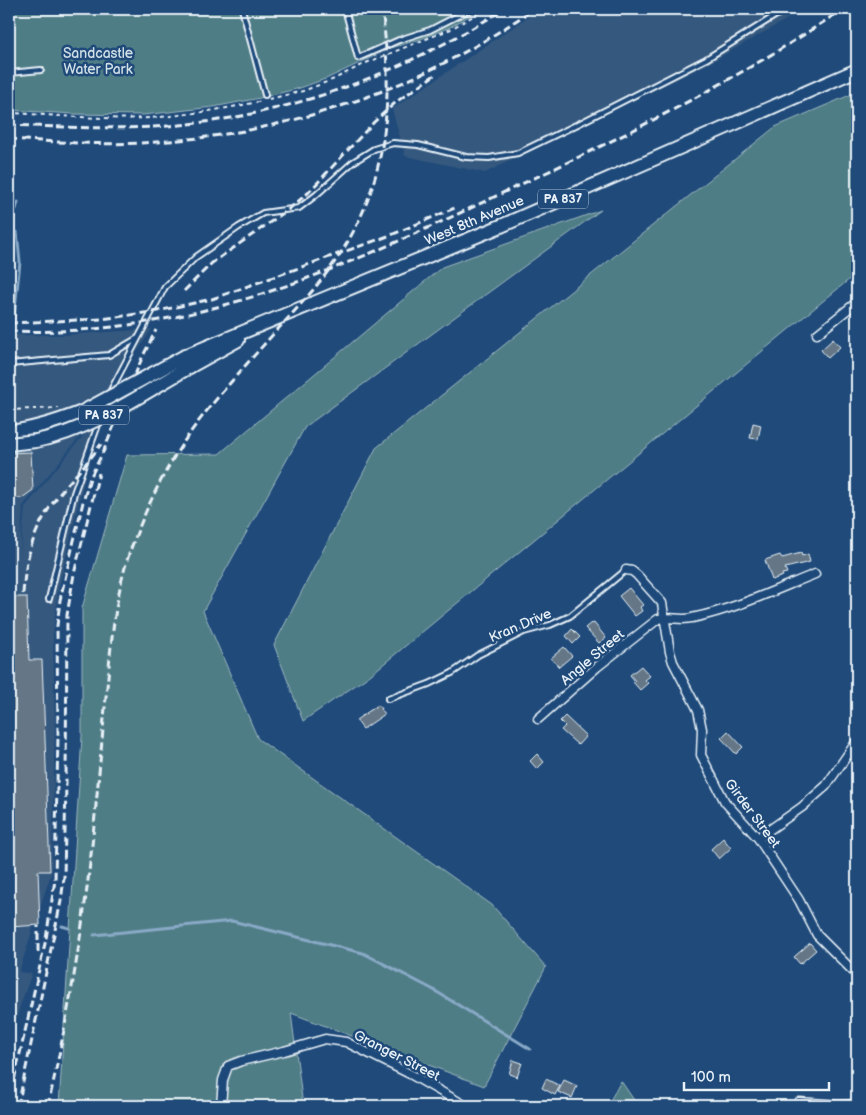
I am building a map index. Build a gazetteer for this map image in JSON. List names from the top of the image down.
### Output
{
  "streets": {
    "main road": ["PA 837", "West 8th Avenue"],
    "street": ["Angle Street", "Girder Street", "Granger Street"],
    "lane": ["Kran Drive"]
  },
  "crossings": [
    ["PA 837", "West 8th Avenue"],
    ["Angle Street", "Girder Street"]
  ],
  "parks": ["Sandcastle Water Park"],
  "scale_bar": "100 m"
}
